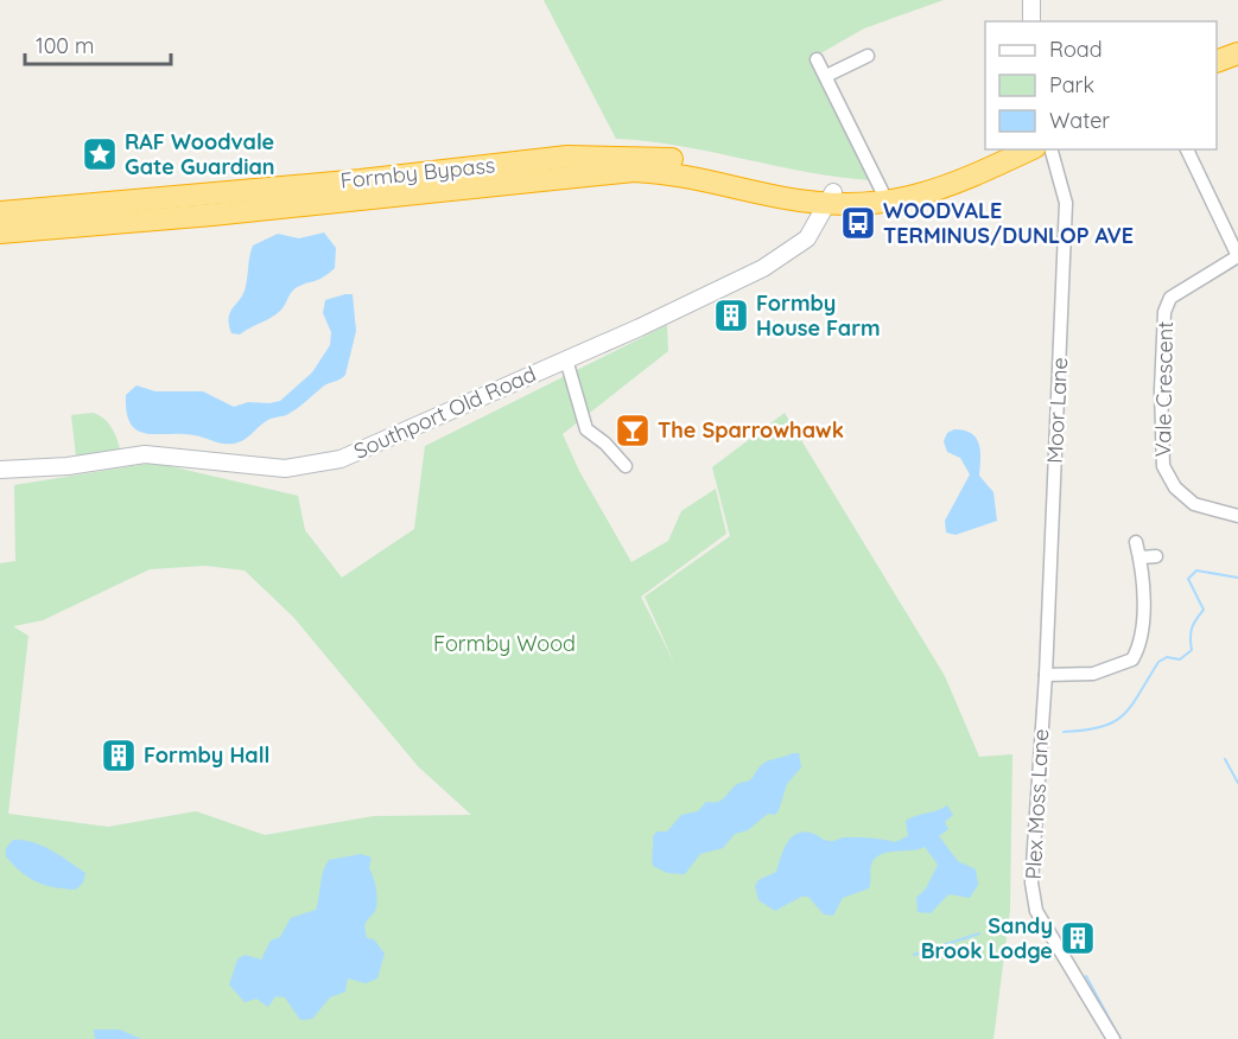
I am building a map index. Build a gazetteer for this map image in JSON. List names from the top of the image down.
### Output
{
  "streets": {
    "highway": ["Formby Bypass"],
    "street": [
      "Vale Crescent",
      "Moor Lane",
      "Southport Old Road",
      "Plex Moss Lane"
    ]
  },
  "crossings": [
    ["Formby Bypass", "Southport Old Road"],
    ["Moor Lane", "Plex Moss Lane"]
  ],
  "parks": ["Formby Wood"],
  "places": {
    "place": ["RAF Woodvale Gate Guardian"],
    "bus stop": ["WOODVALE TERMINUS/DUNLOP AVE"],
    "building": ["Formby House Farm", "Formby Hall", "Sandy Brook Lodge"],
    "bar": ["The Sparrowhawk"]
  },
  "legend": ["Road", "Park", "Water"],
  "scale_bar": "100 m"
}
